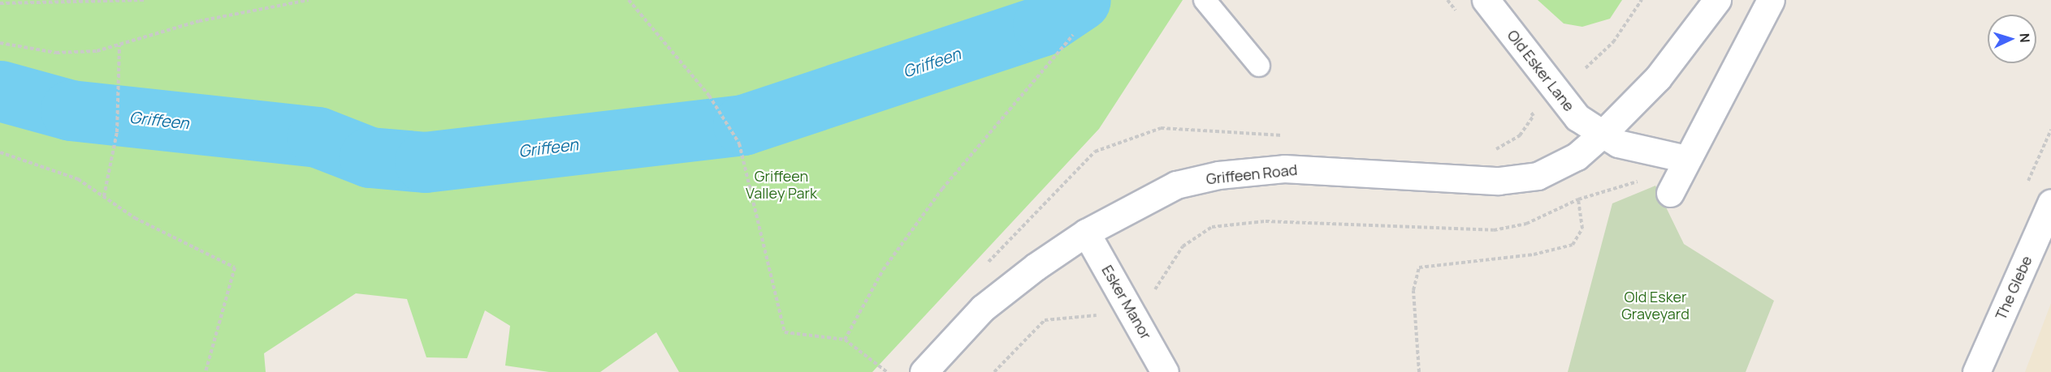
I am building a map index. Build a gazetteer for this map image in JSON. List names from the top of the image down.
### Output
{
  "streets": {
    "street": [
      "Old Esker Lane",
      "Griffeen Road",
      "The Glebe",
      "Esker Manor"
    ]
  },
  "crossings": [
    ["Old Esker Lane", "Griffeen Road"],
    ["Griffeen Road", "Esker Manor"]
  ],
  "water": ["Griffeen"],
  "parks": ["Griffeen Valley Park", "Old Esker Graveyard"],
  "north": "right"
}
